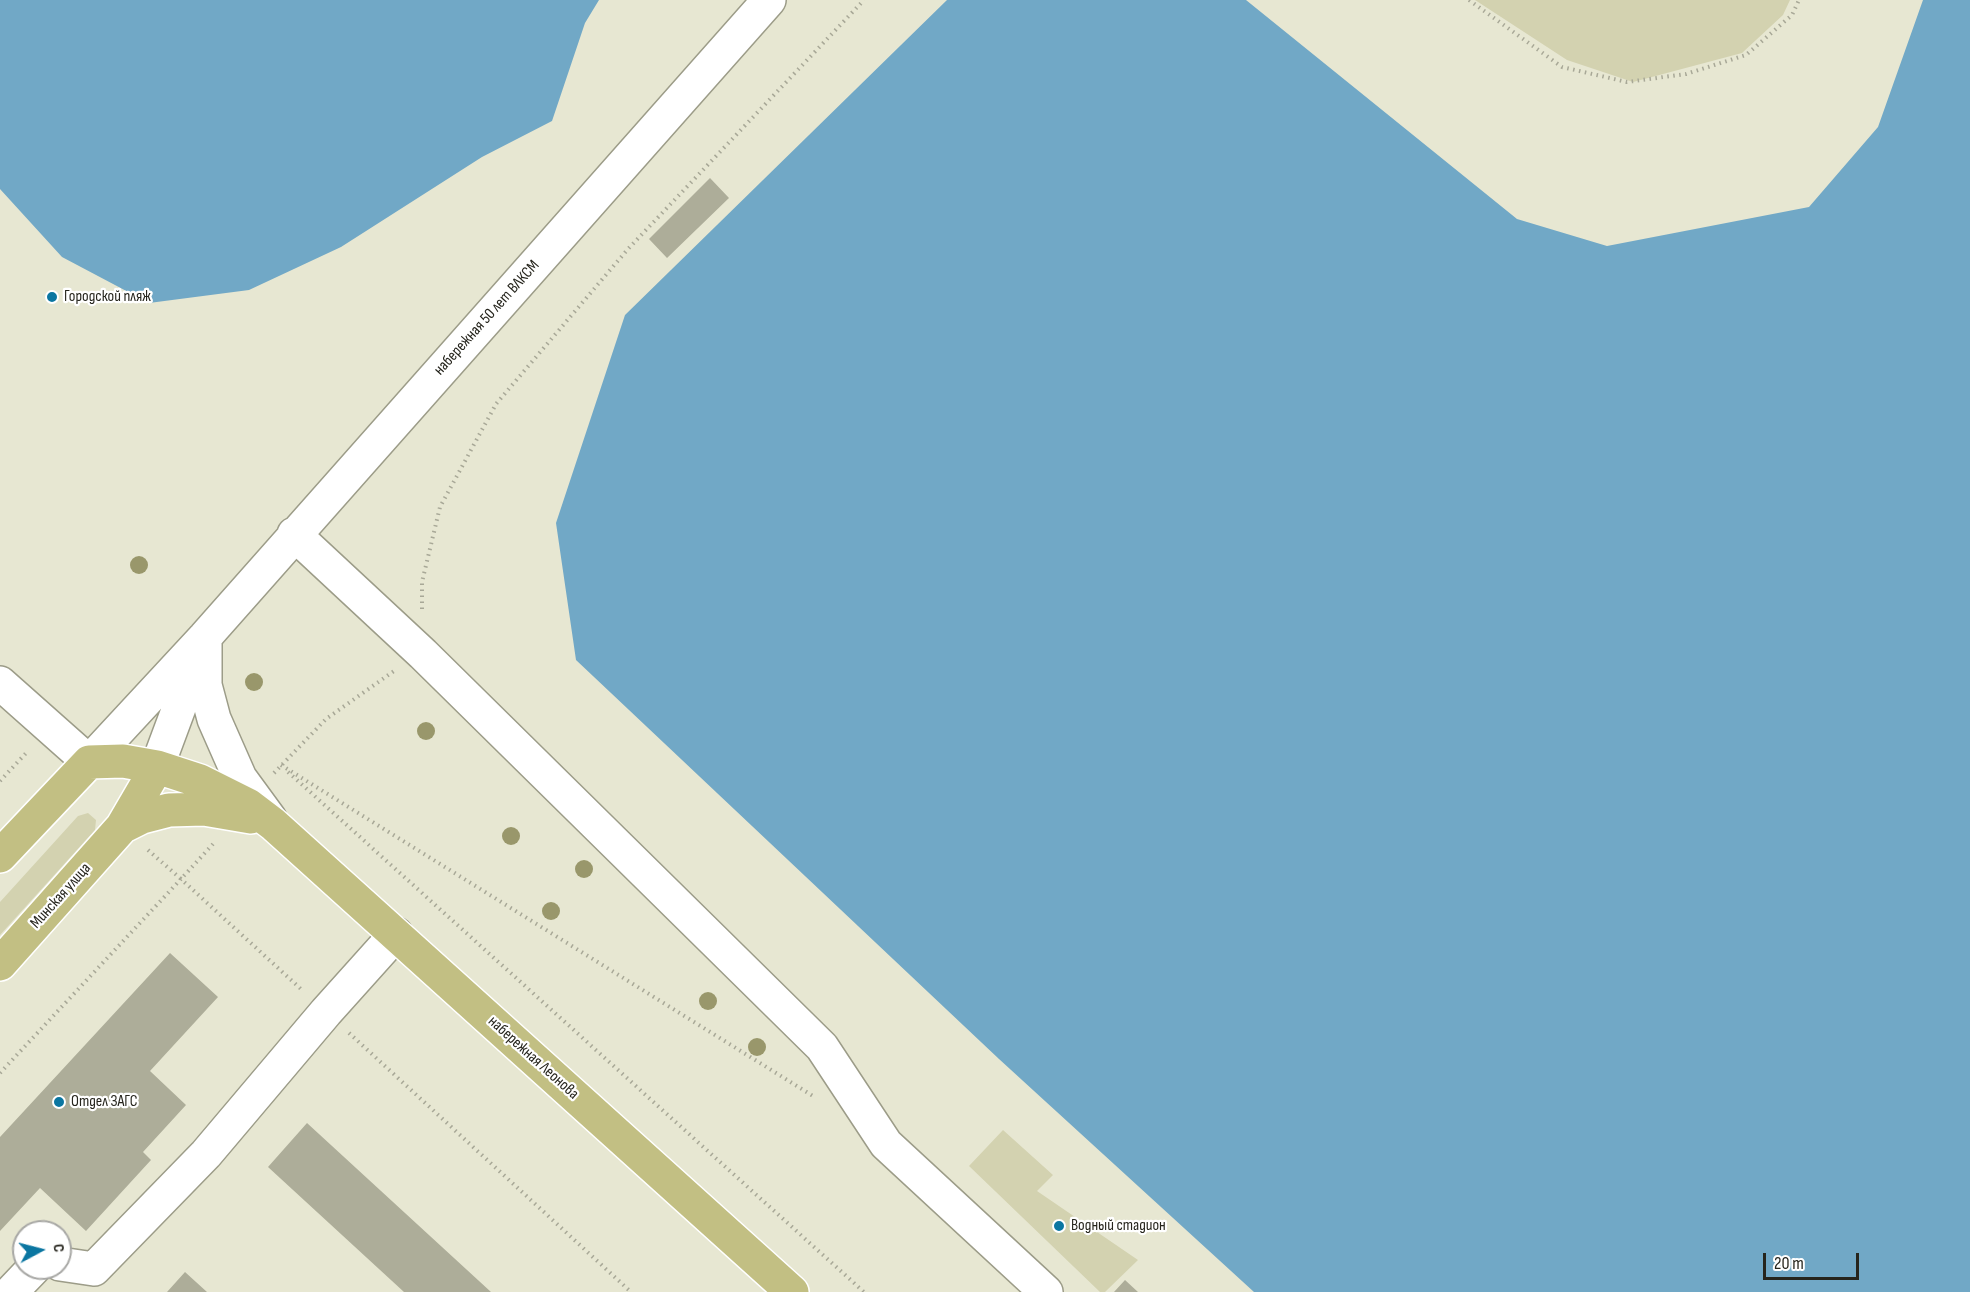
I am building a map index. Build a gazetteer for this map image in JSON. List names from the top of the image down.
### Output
{
  "streets": {
    "main road": ["Минская улица", "набережная Леонова"],
    "street": ["набережная 50 лет ВЛКСМ"]
  },
  "places": ["Городской пляж", "Отдел ЗАГС", "Водный стадион"],
  "scale_bar": "20 m",
  "north": "right"
}
